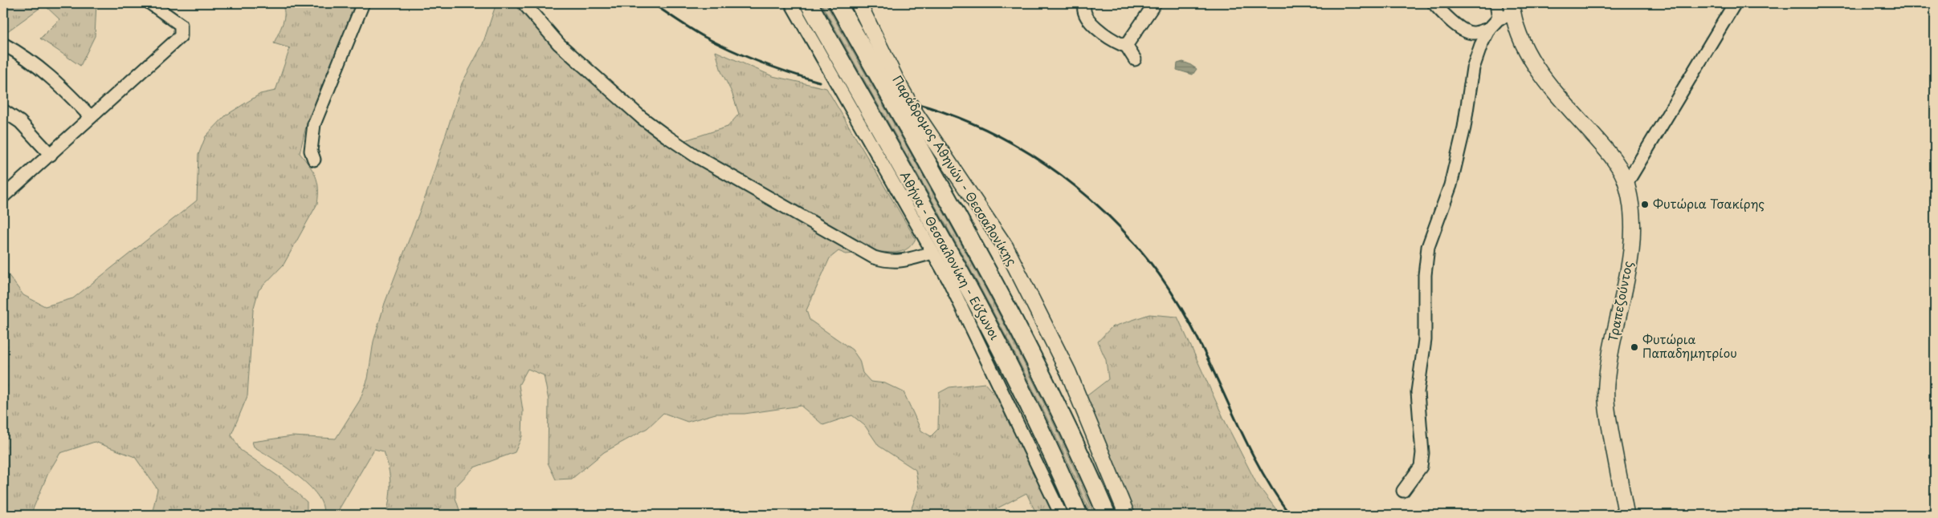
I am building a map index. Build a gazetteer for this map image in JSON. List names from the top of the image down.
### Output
{
  "streets": {
    "highway": ["Αθήνα - Θεσσαλονίκη - Εύζωνοι"],
    "main road": ["Παράδρομος Αθηνών - Θεσσαλονίκης", "Τραπεζούντος"]
  },
  "places": ["Φυτώρια Τσακίρης", "Φυτώρια Παπαδημητρίου"]
}
